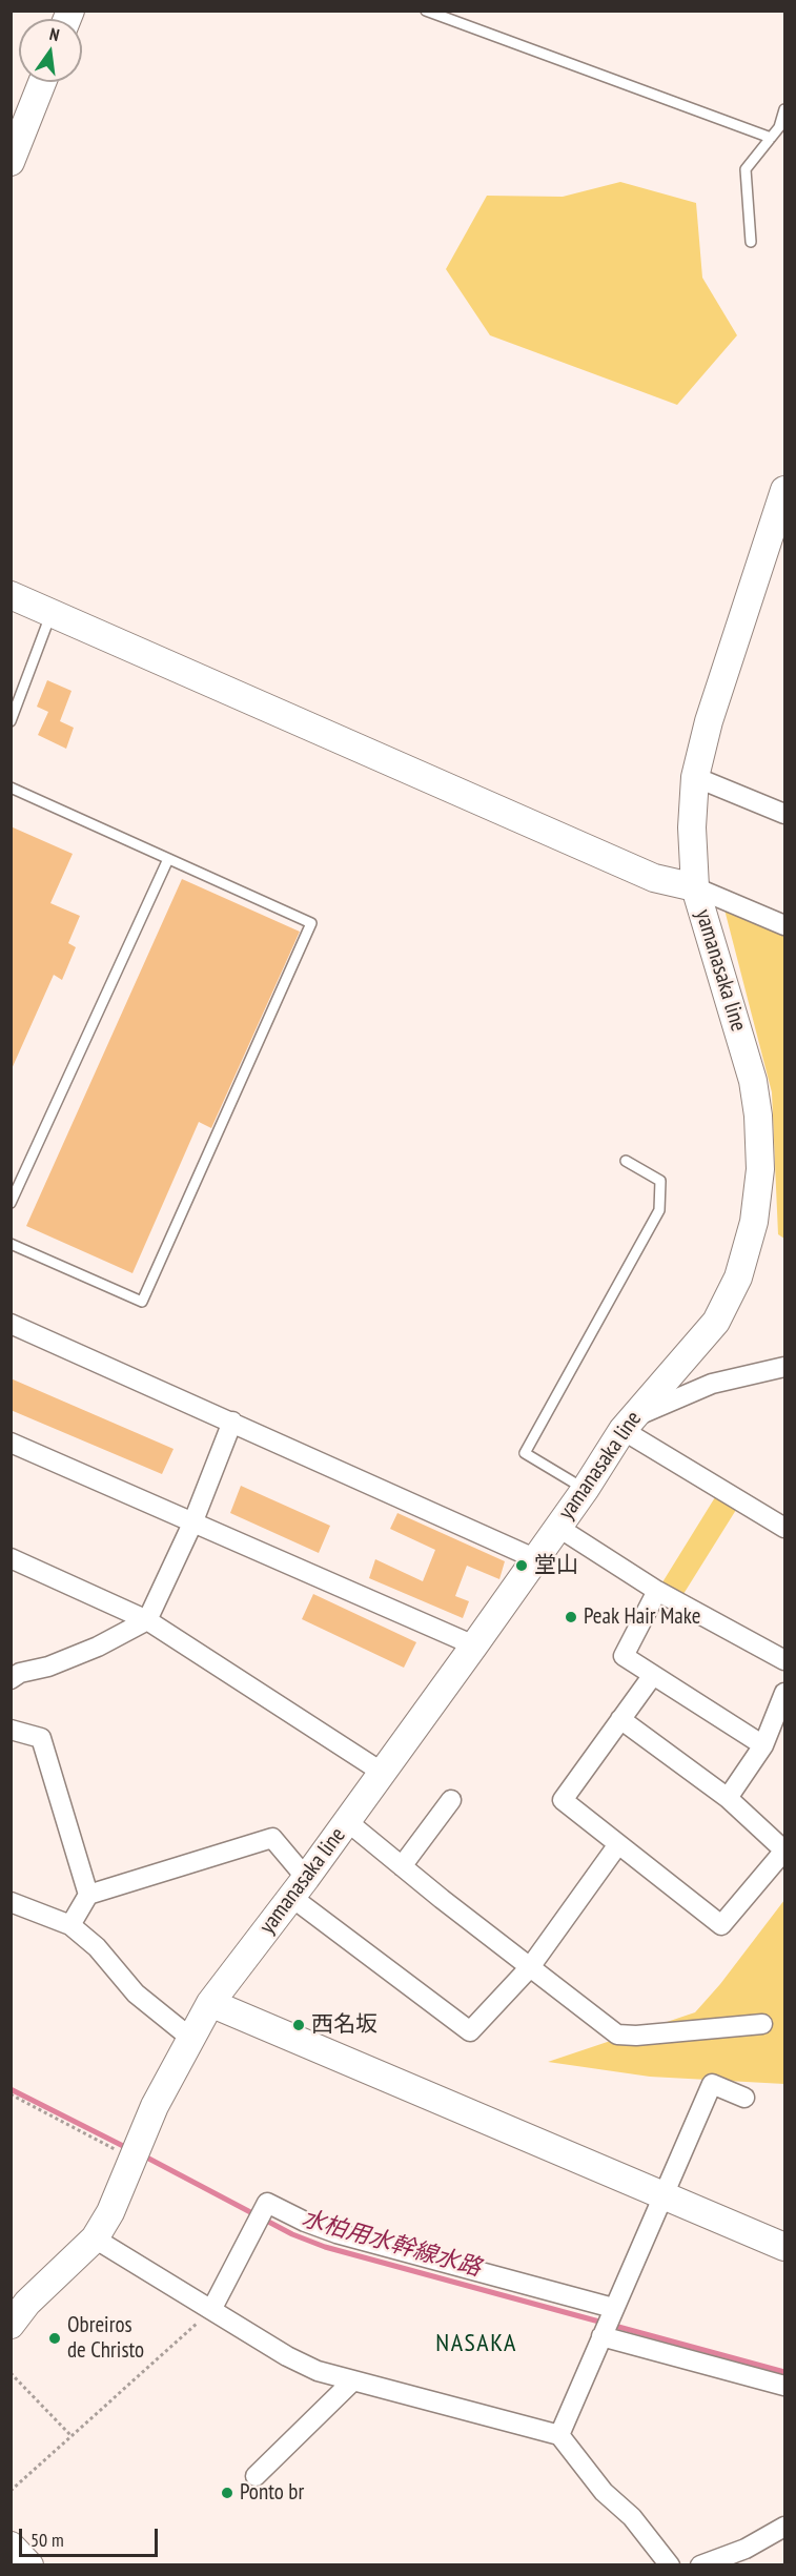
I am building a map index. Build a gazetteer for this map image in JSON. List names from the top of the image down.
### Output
{
  "streets": {
    "main road": ["yamanasaka line"]
  },
  "districts": ["NASAKA"],
  "water": ["水柏用水幹線水路"],
  "places": [
    "堂山",
    "Peak Hair Make",
    "西名坂",
    "Obreiros de Christo",
    "Ponto br"
  ],
  "scale_bar": "50 m",
  "north": "top"
}
